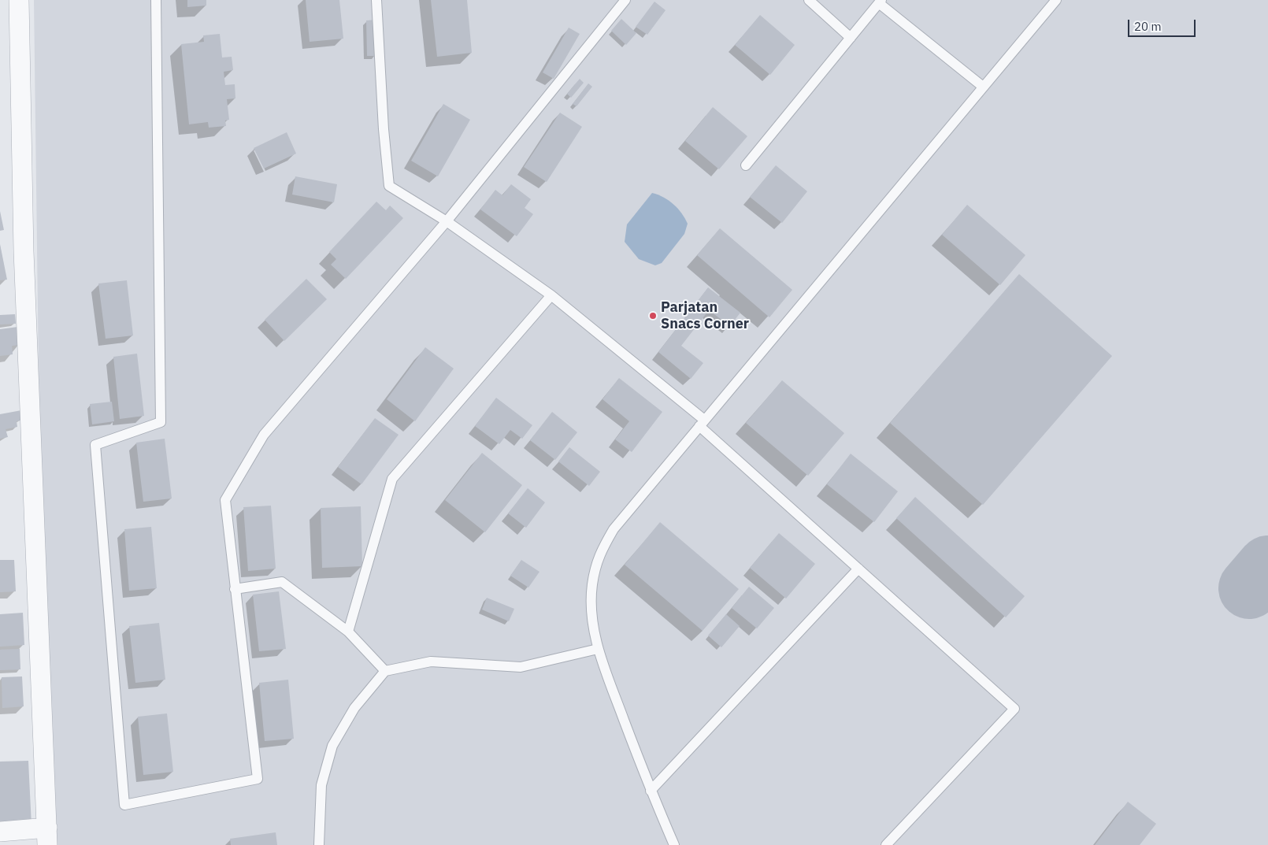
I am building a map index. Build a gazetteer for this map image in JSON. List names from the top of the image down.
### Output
{
  "places": ["Parjatan Snacs Corner"],
  "scale_bar": "20 m"
}
